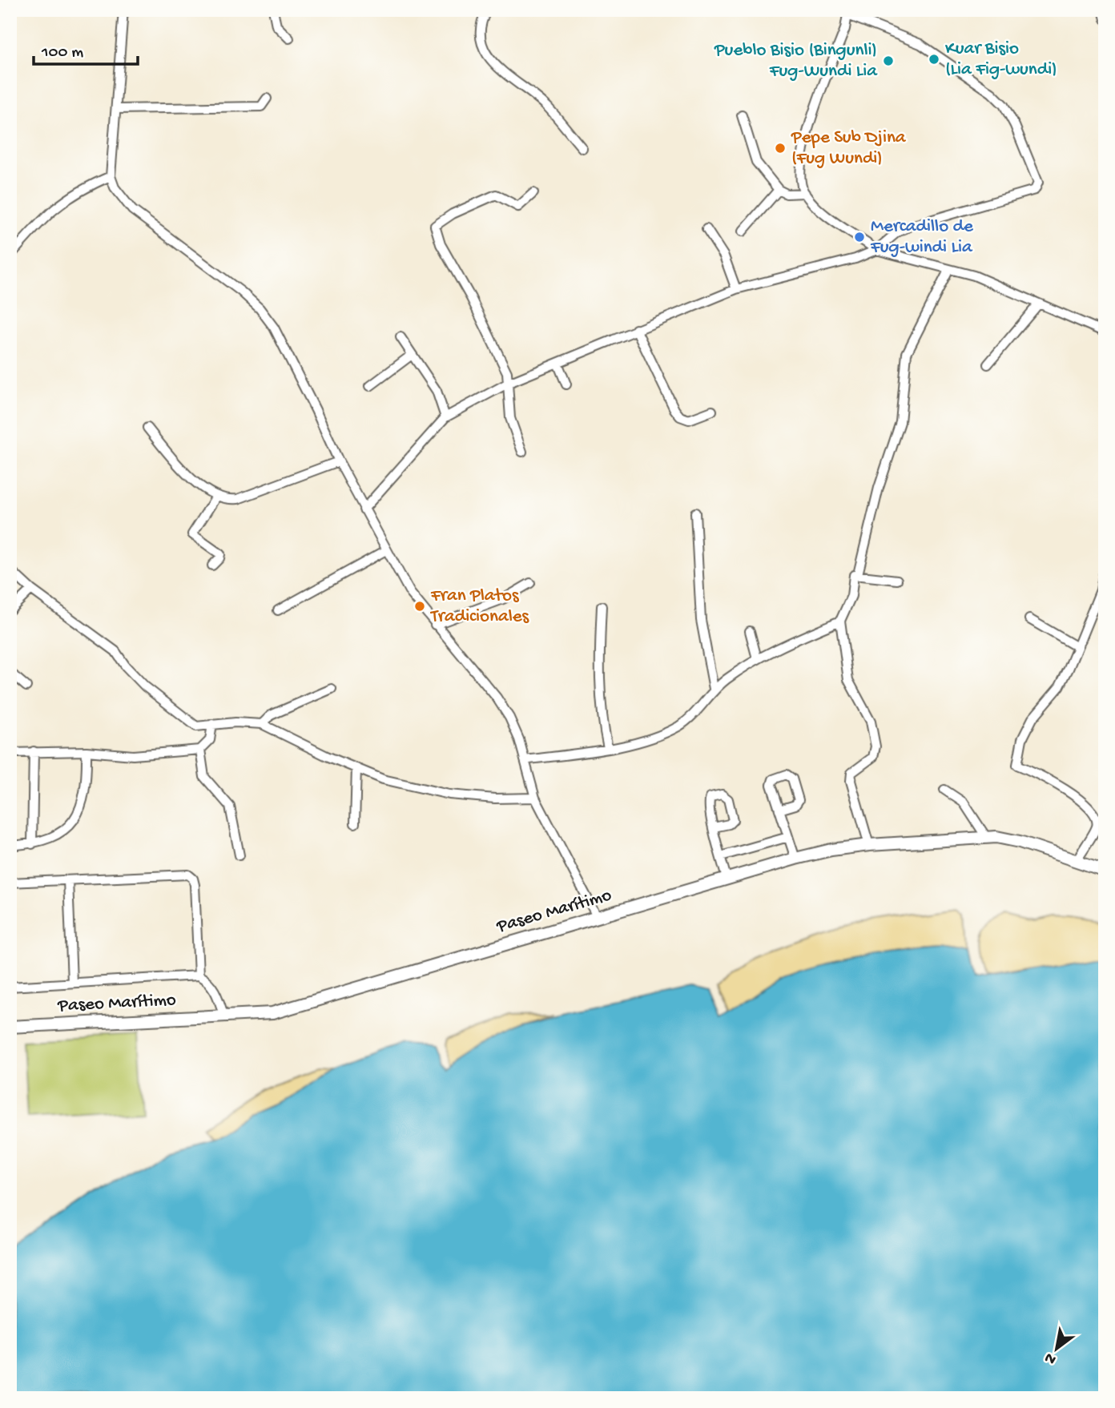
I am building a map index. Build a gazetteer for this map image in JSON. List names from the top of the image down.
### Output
{
  "streets": {
    "main road": ["Paseo Marítimo"]
  },
  "places": [
    "Kuar Bisio (Lia Fig-wundi)",
    "Pueblo Bisio (Bingunli) Fug-Wundi Lia",
    "Pepe Sub Djina (Fug Wundi)",
    "Mercadillo de Fug-windi Lia",
    "Fran Platos Tradicionales"
  ],
  "scale_bar": "100 m",
  "north": "bottom left"
}
